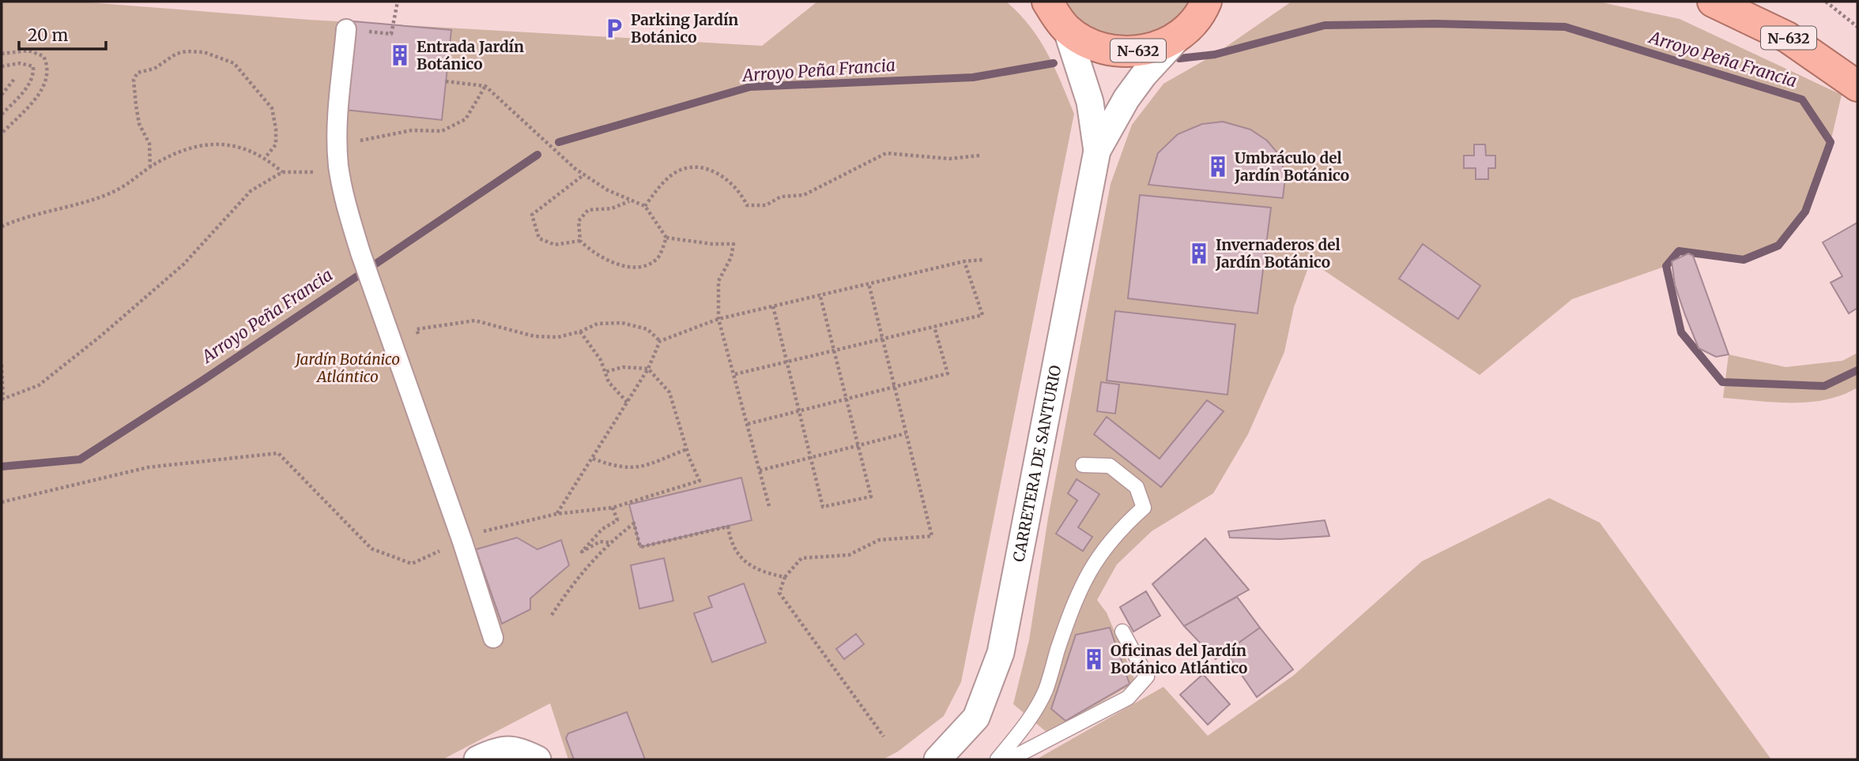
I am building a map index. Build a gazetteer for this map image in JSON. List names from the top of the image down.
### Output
{
  "streets": {
    "highway": ["N-632"],
    "street": ["CARRETERA DE SANTURIO"]
  },
  "crossings": [
    ["N-632", "CARRETERA DE SANTURIO"]
  ],
  "water": ["Arroyo Peña Francia"],
  "parks": ["Jardín Botánico Atlántico"],
  "places": {
    "parking": ["Parking Jardín Botánico"],
    "building": [
      "Entrada Jardín Botánico",
      "Umbráculo del Jardín Botánico",
      "Invernaderos del Jardín Botánico",
      "Oficinas del Jardín Botánico Atlántico"
    ]
  },
  "scale_bar": "20 m"
}
